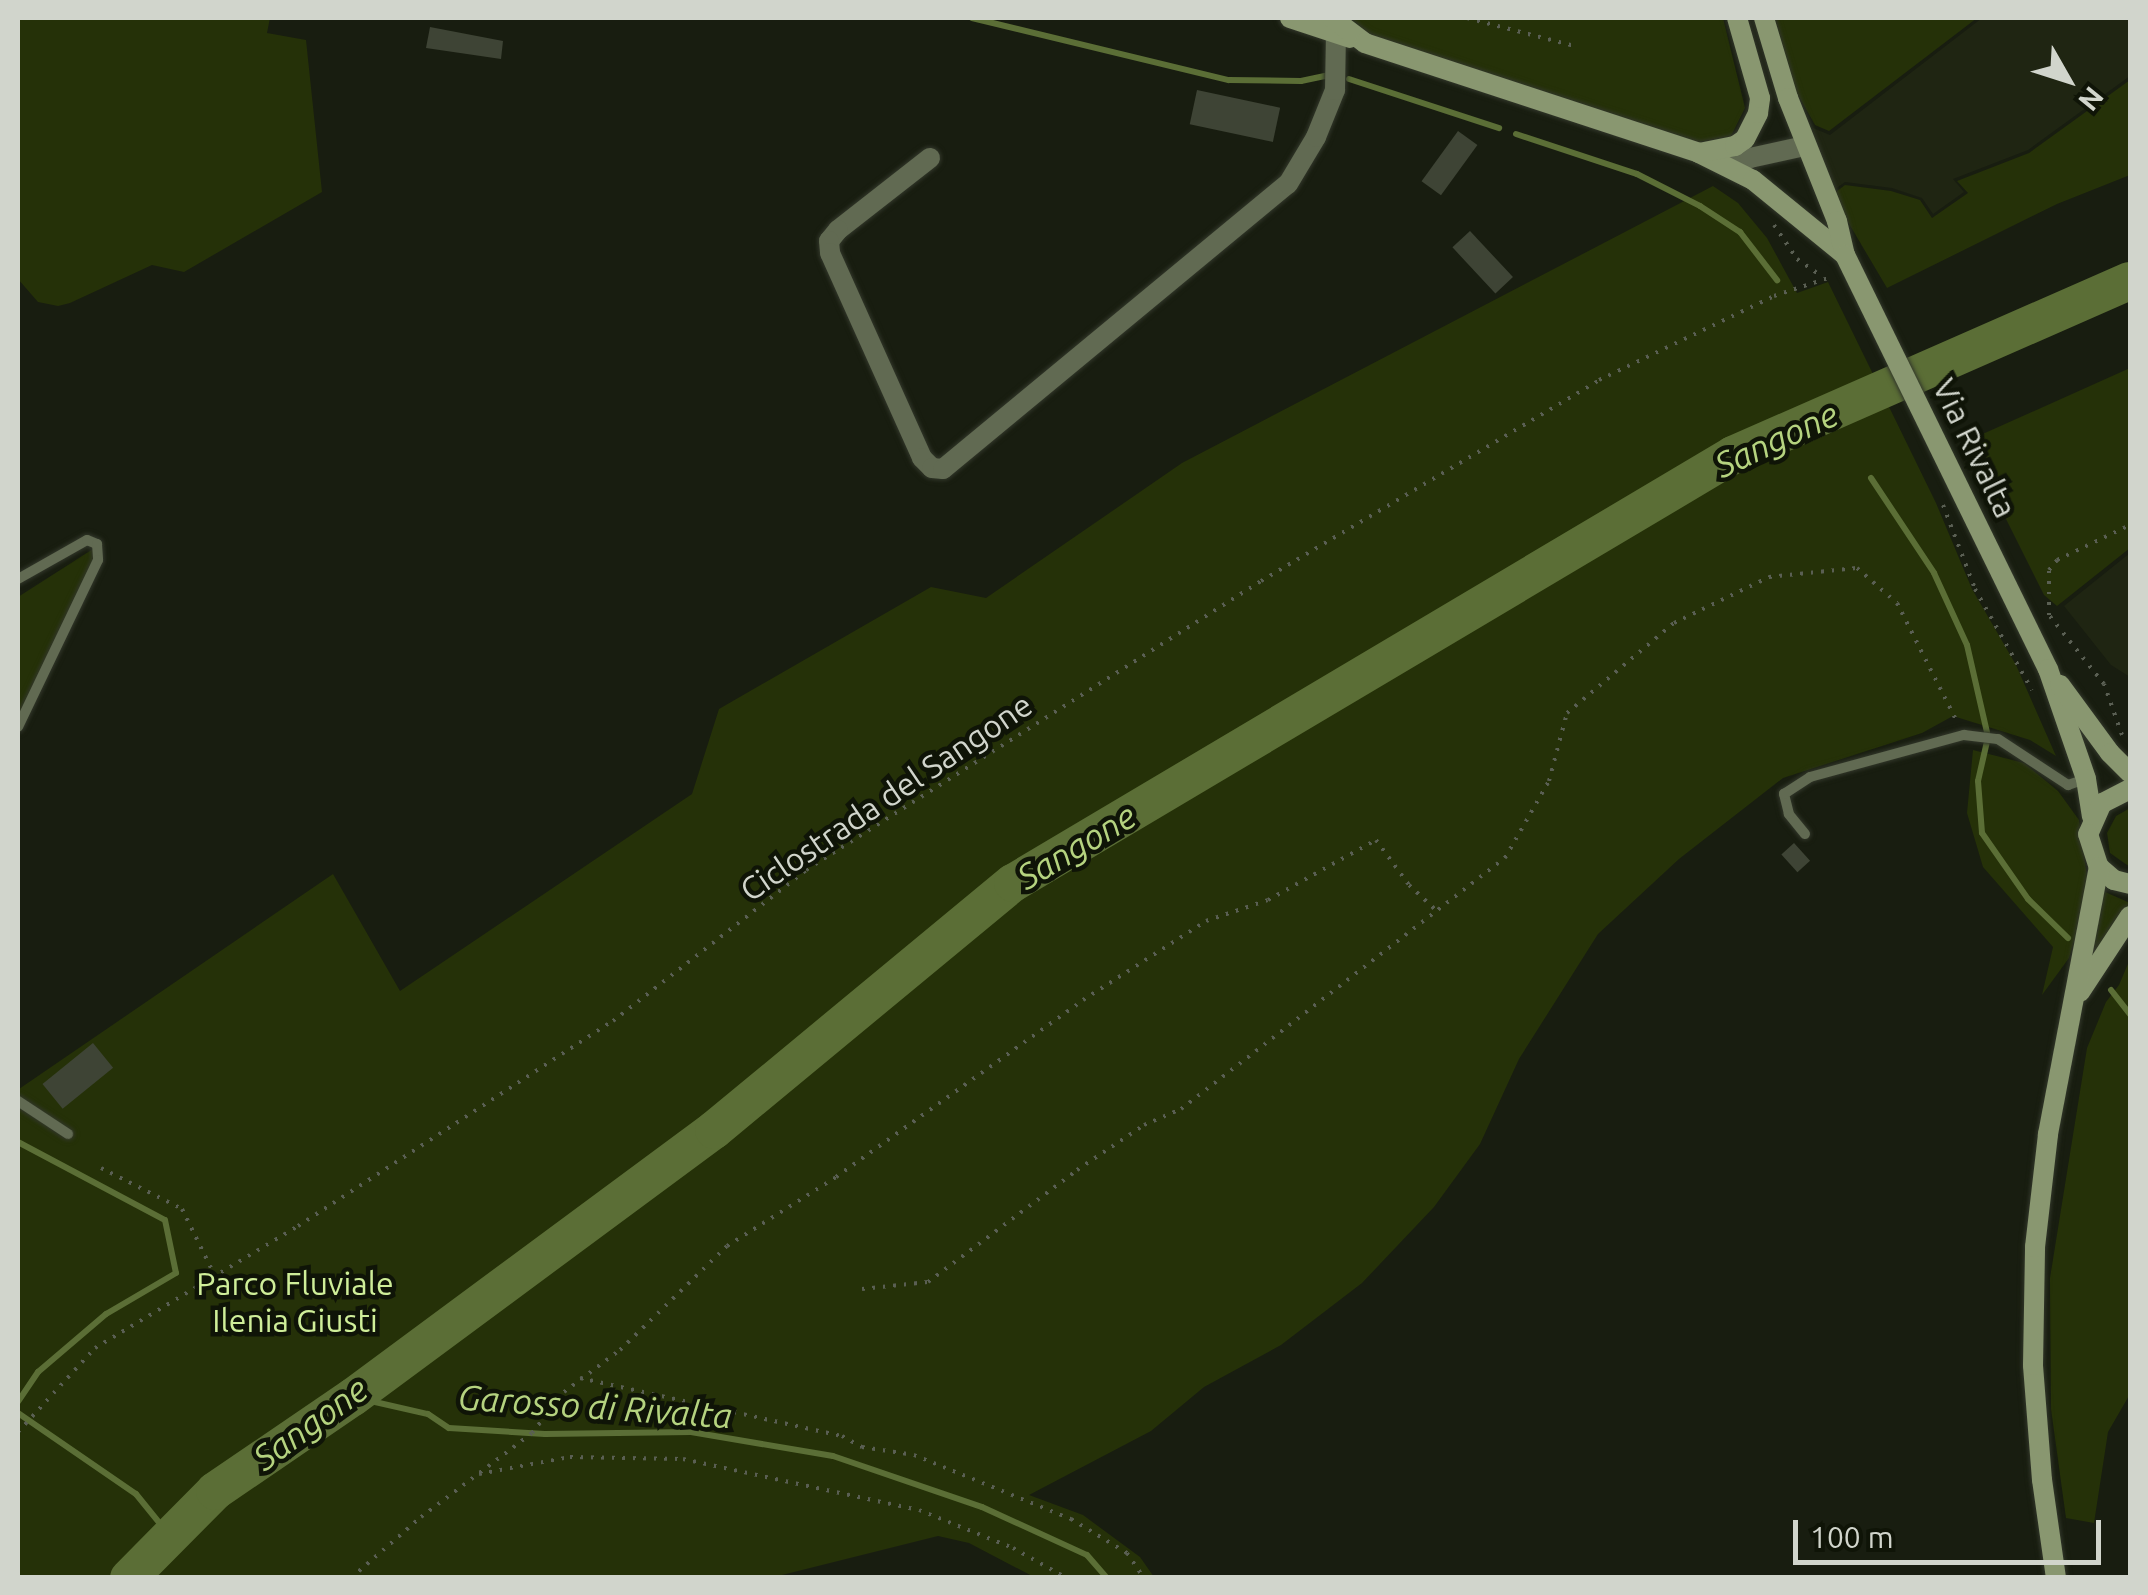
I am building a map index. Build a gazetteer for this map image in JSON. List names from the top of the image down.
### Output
{
  "streets": {
    "main road": ["Via Rivalta"],
    "path": ["Ciclostrada del Sangone"]
  },
  "water": ["Sangone", "Garosso di Rivalta"],
  "parks": ["Parco Fluviale Ilenia Giusti"],
  "scale_bar": "100 m",
  "north": "bottom right"
}
